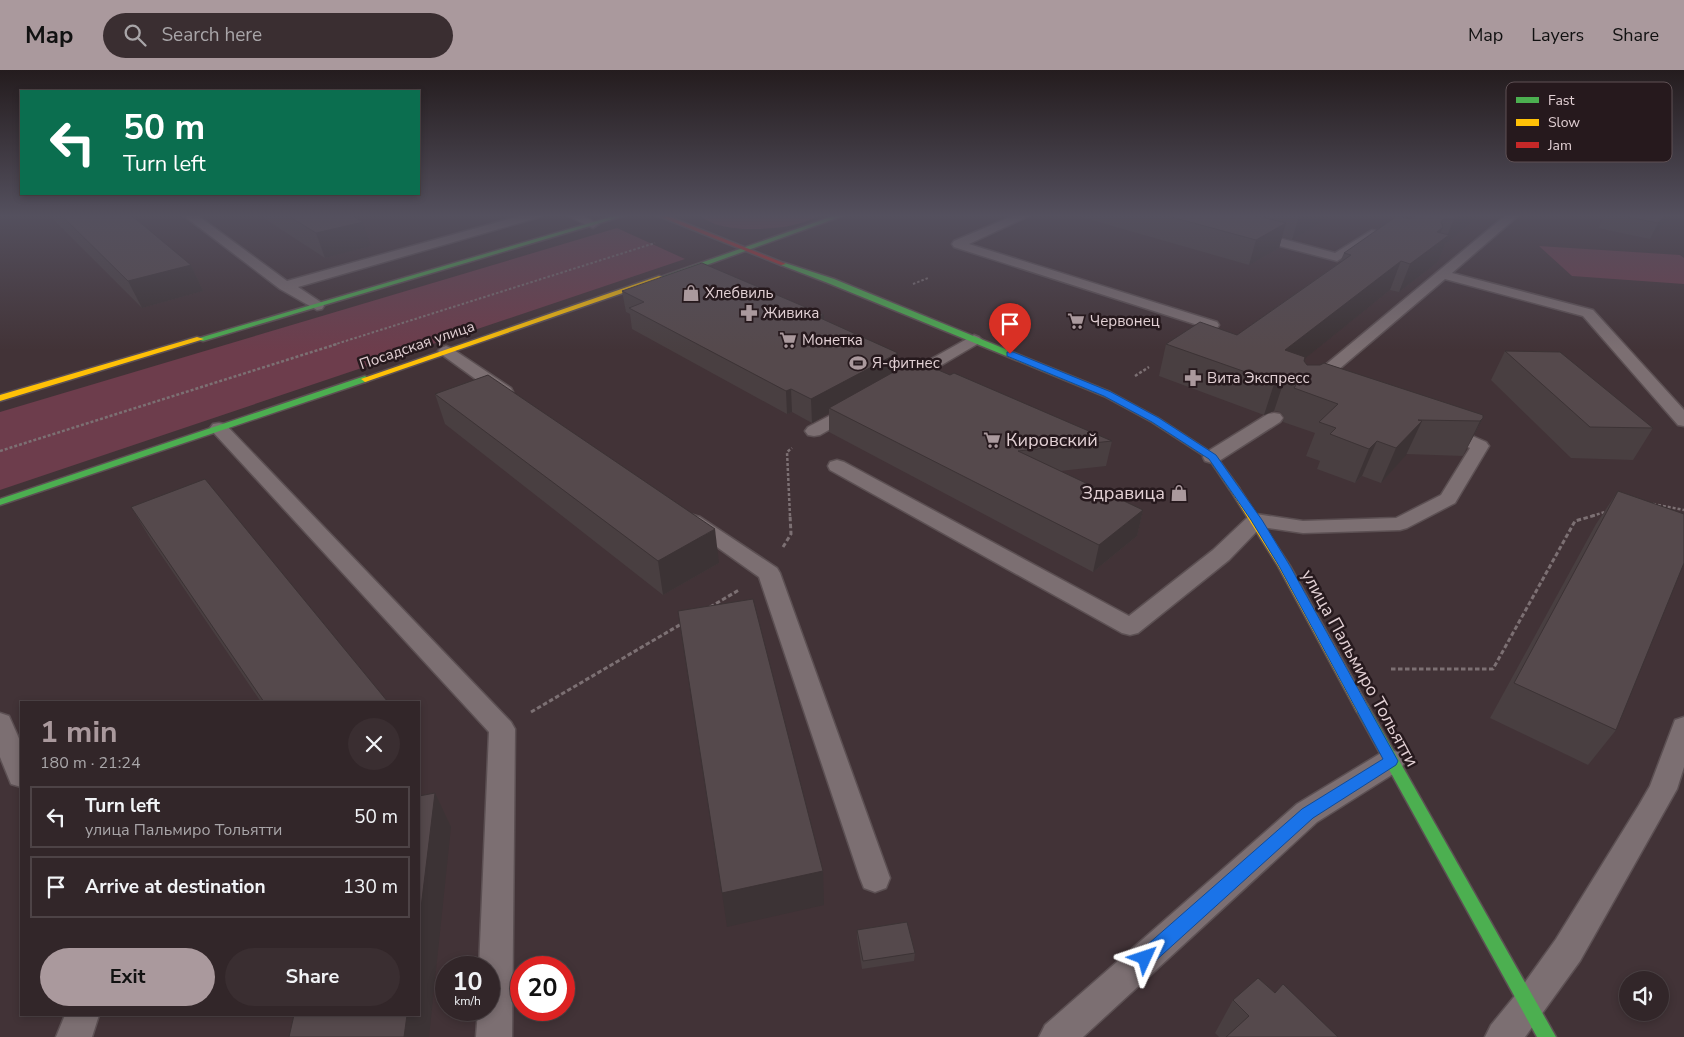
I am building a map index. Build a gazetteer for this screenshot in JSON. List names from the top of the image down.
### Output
{
  "streets": {
    "street": ["Посадская улица", "улица Пальмиро Тольятти"]
  },
  "places": {
    "shop": ["Хлебвиль", "Здравица"],
    "pharmacy": ["Живика", "Вита Экспресс"],
    "supermarket": ["Червонец", "Монетка", "Кировский"],
    "sports": ["Я-фитнес"]
  },
  "legend": ["Fast", "Slow", "Jam"],
  "page": {
    "header": "Map",
    "search": "Search here",
    "nav": ["Map", "Layers", "Share"],
    "turn": ["50 m", "Turn left"],
    "heading": ["1 min", "180 m · 21:24"],
    "list": [
      {
        "name": "Turn left",
        "note": "улица Пальмиро Тольятти",
        "value": "50 m"
      },
      {
        "name": "Arrive at destination",
        "value": "130 m"
      }
    ],
    "buttons": ["Exit", "Share"],
    "speed": "10 km/h",
    "limit": "20"
  }
}
